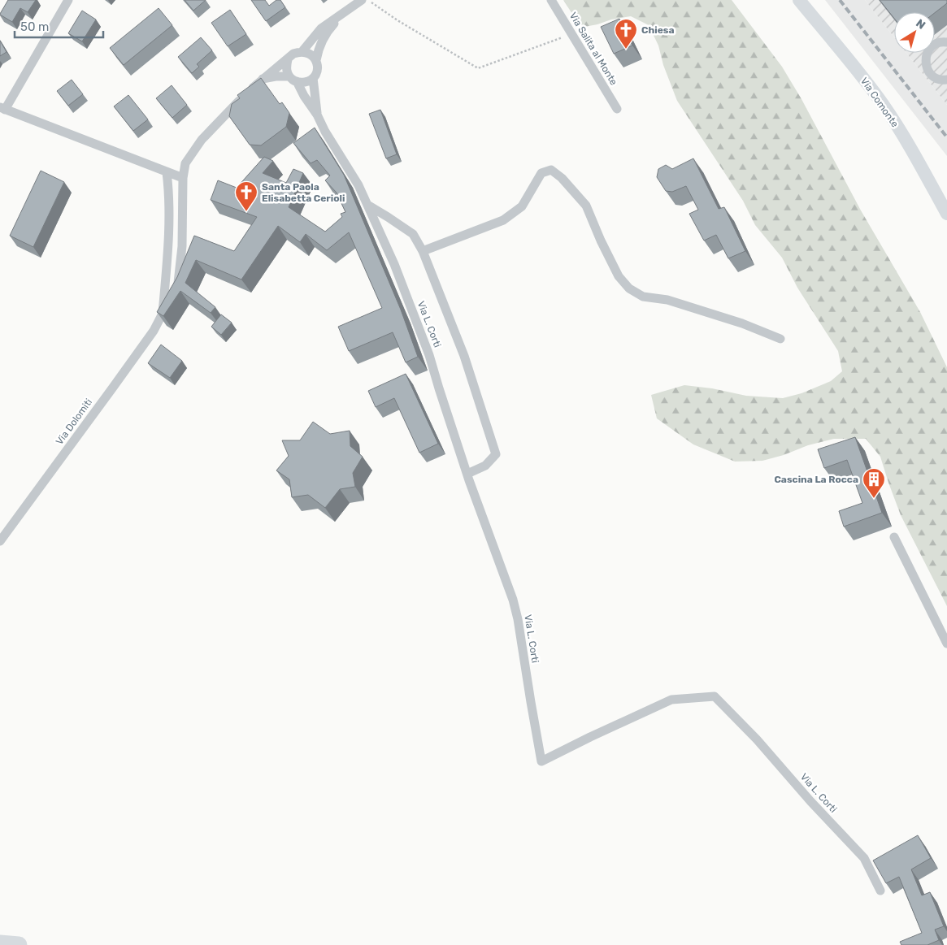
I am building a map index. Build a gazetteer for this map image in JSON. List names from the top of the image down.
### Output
{
  "streets": {
    "street": [
      "Via Salita al Monte",
      "Via Comonte",
      "Via L. Corti",
      "Via Dolomiti"
    ]
  },
  "crossings": [
    ["Via L. Corti", "Via Dolomiti"]
  ],
  "places": {
    "church": ["Chiesa", "Santa Paola Elisabetta Cerioli"],
    "building": ["Cascina La Rocca"]
  },
  "scale_bar": "50 m",
  "north": "top right"
}
